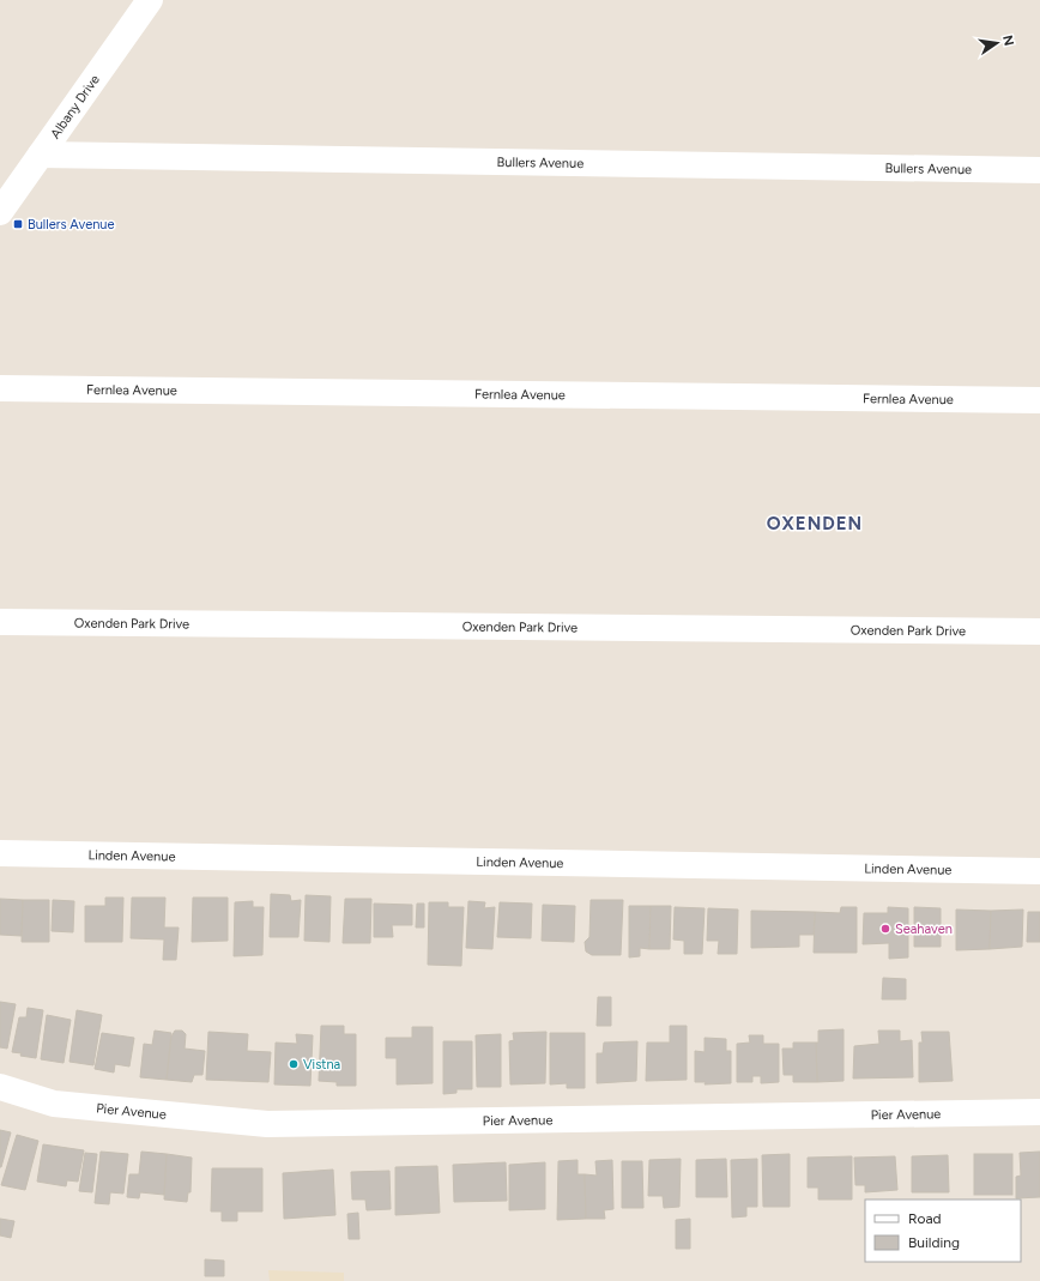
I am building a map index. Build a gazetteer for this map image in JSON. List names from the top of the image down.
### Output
{
  "streets": {
    "street": [
      "Albany Drive",
      "Bullers Avenue",
      "Fernlea Avenue",
      "Oxenden Park Drive",
      "Linden Avenue",
      "Pier Avenue"
    ]
  },
  "crossings": [
    ["Albany Drive", "Bullers Avenue"]
  ],
  "districts": ["OXENDEN"],
  "places": {
    "transit": ["Bullers Avenue"],
    "other": ["Seahaven", "Vistna"]
  },
  "legend": ["Road", "Building"],
  "north": "right"
}
